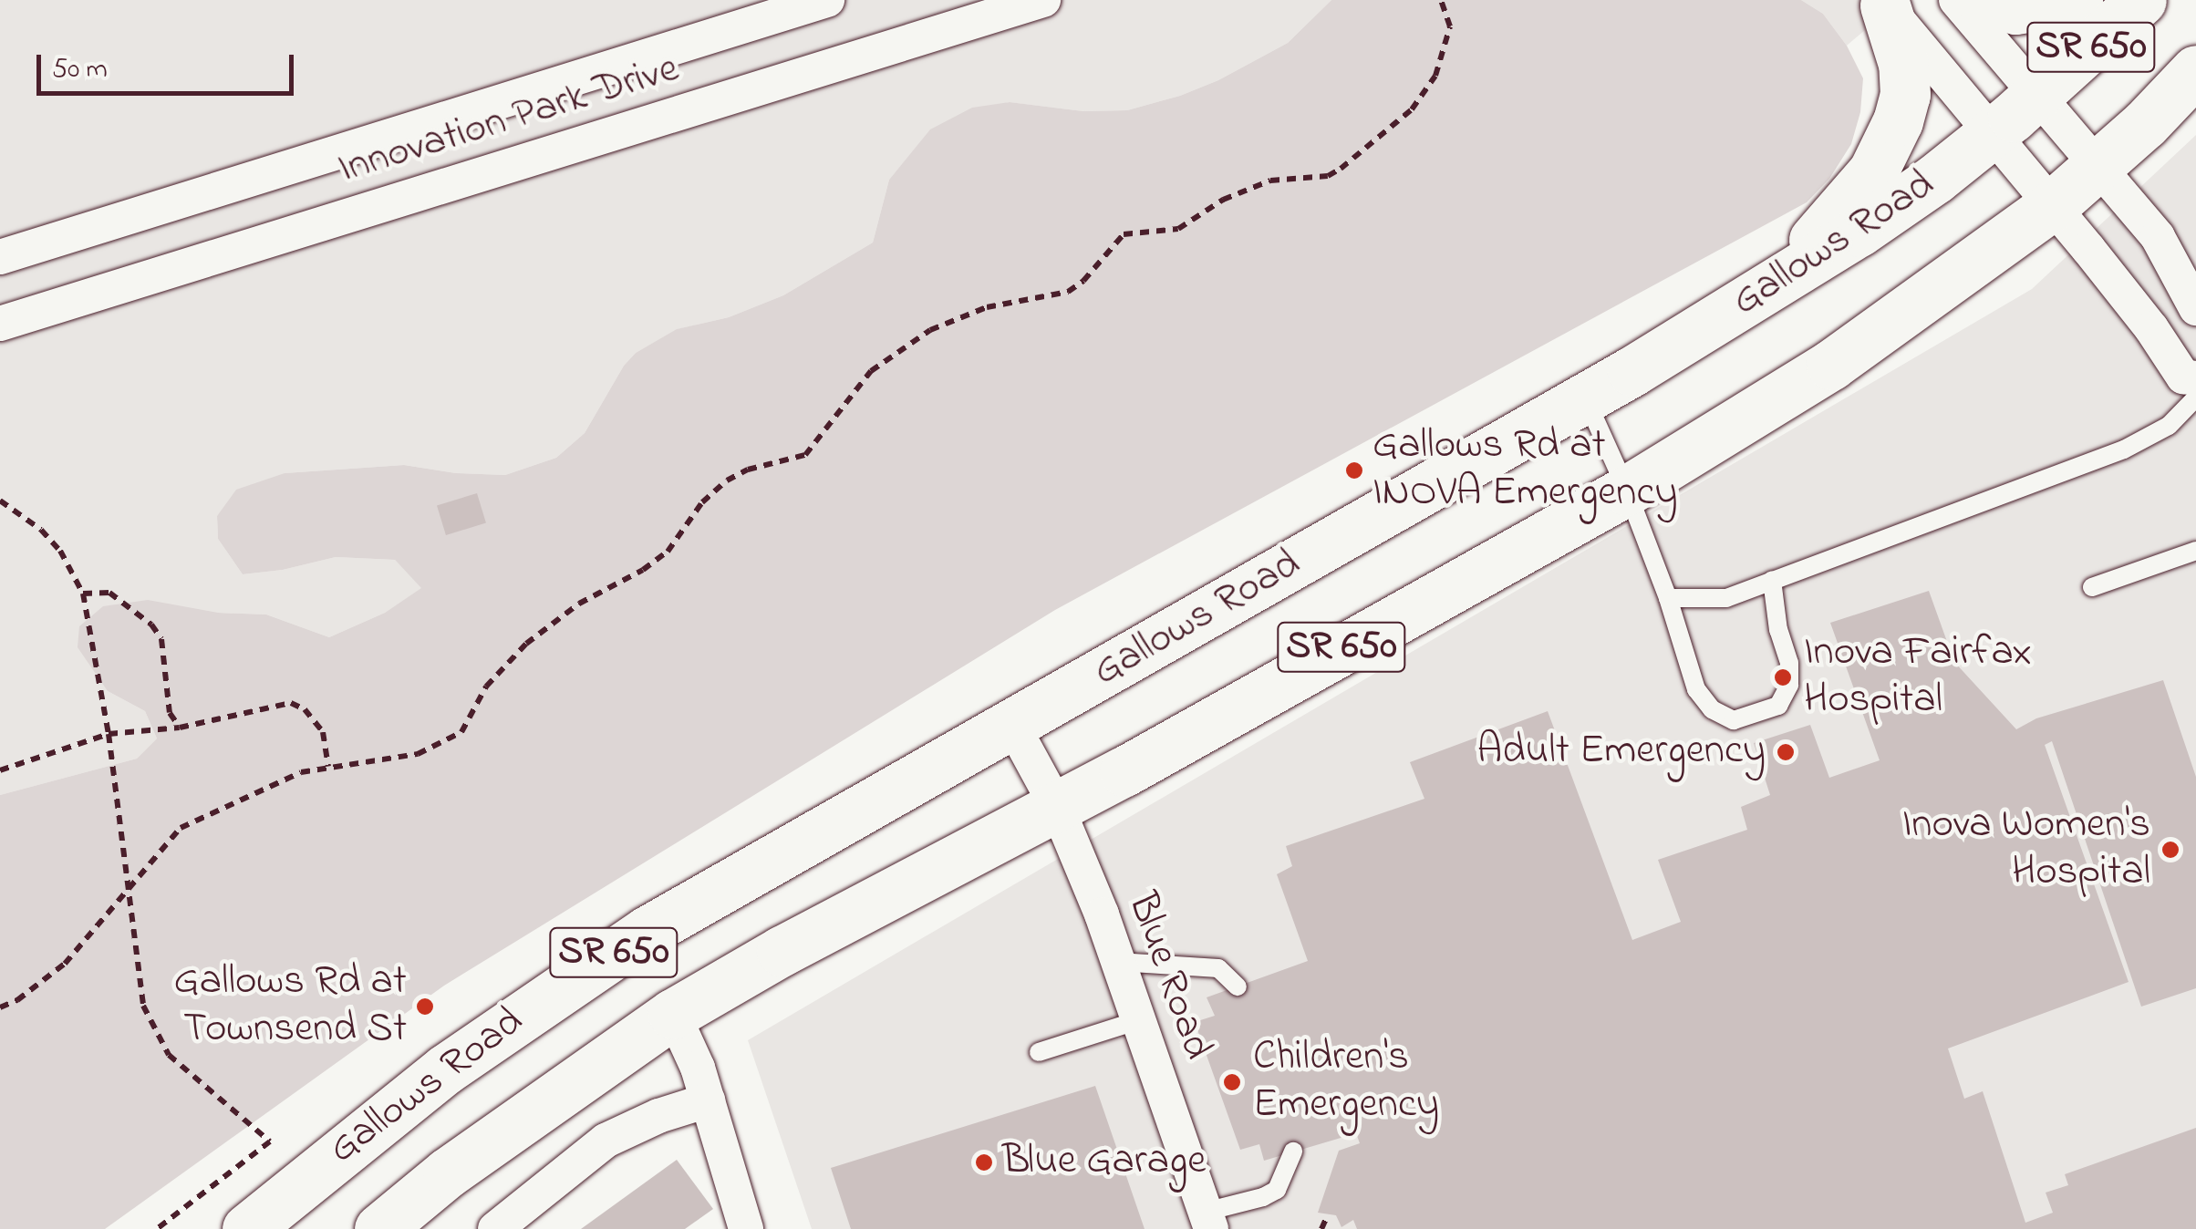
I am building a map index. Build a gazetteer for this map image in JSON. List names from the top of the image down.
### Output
{
  "streets": {
    "main road": ["SR 650", "Gallows Road"],
    "street": ["Innovation Park Drive", "Blue Road"]
  },
  "crossings": [
    ["Gallows Road", "Blue Road"]
  ],
  "places": [
    "Gallows Rd at INOVA Emergency",
    "Inova Fairfax Hospital",
    "Adult Emergency",
    "Inova Women's Hospital",
    "Gallows Rd at Townsend St",
    "Children's Emergency",
    "Blue Garage"
  ],
  "scale_bar": "50 m"
}
